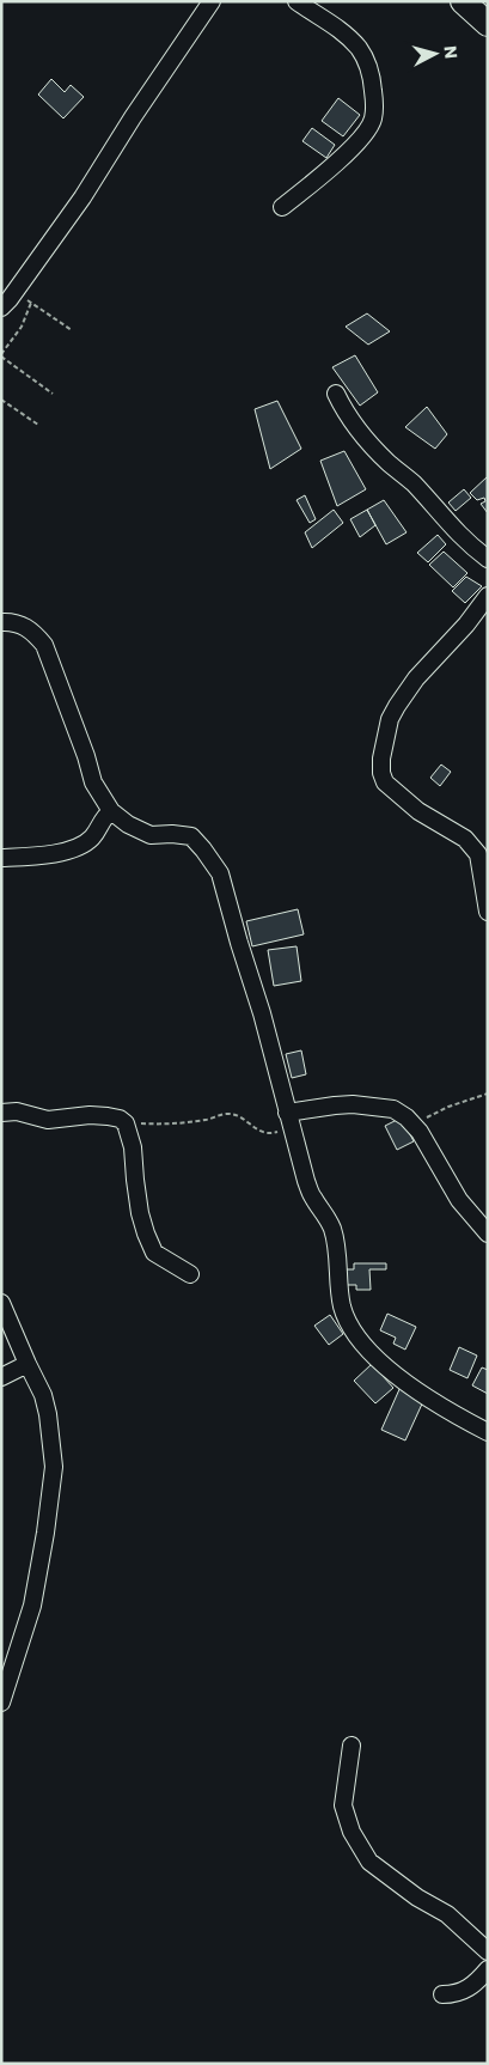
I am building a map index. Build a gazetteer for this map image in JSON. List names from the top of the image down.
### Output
{
  "north": "right"
}
